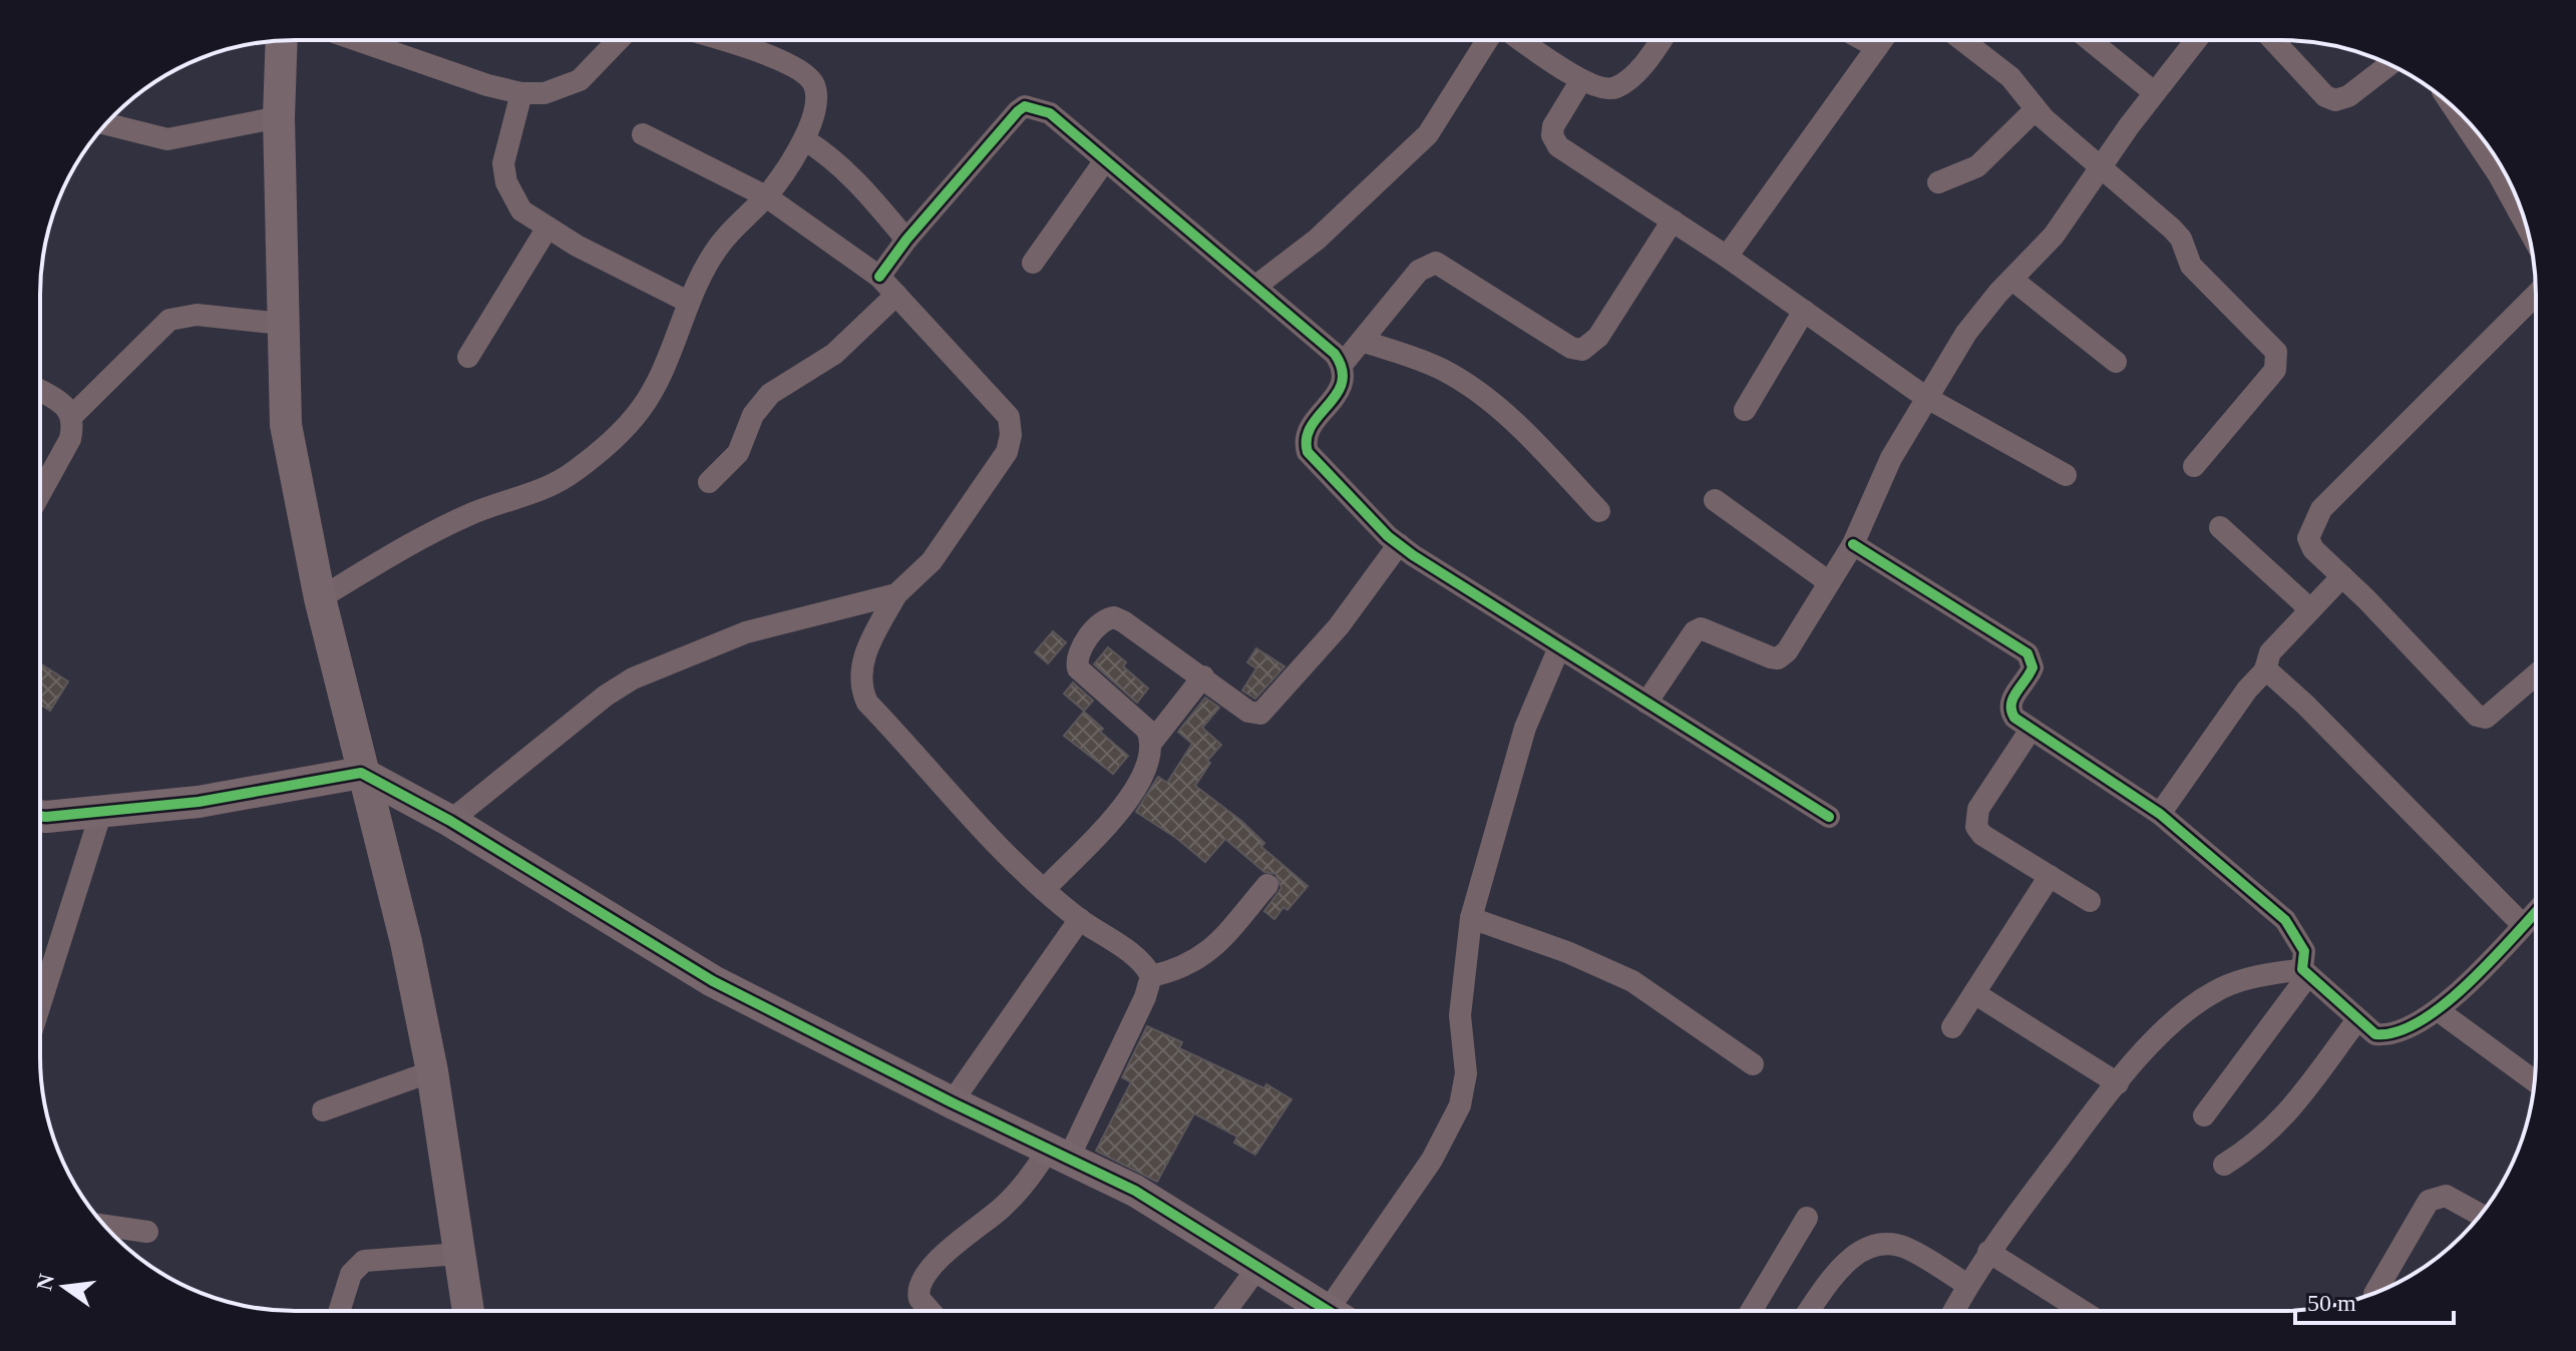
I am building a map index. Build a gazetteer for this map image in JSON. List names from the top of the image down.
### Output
{
  "scale_bar": "50 m",
  "north": "left"
}
